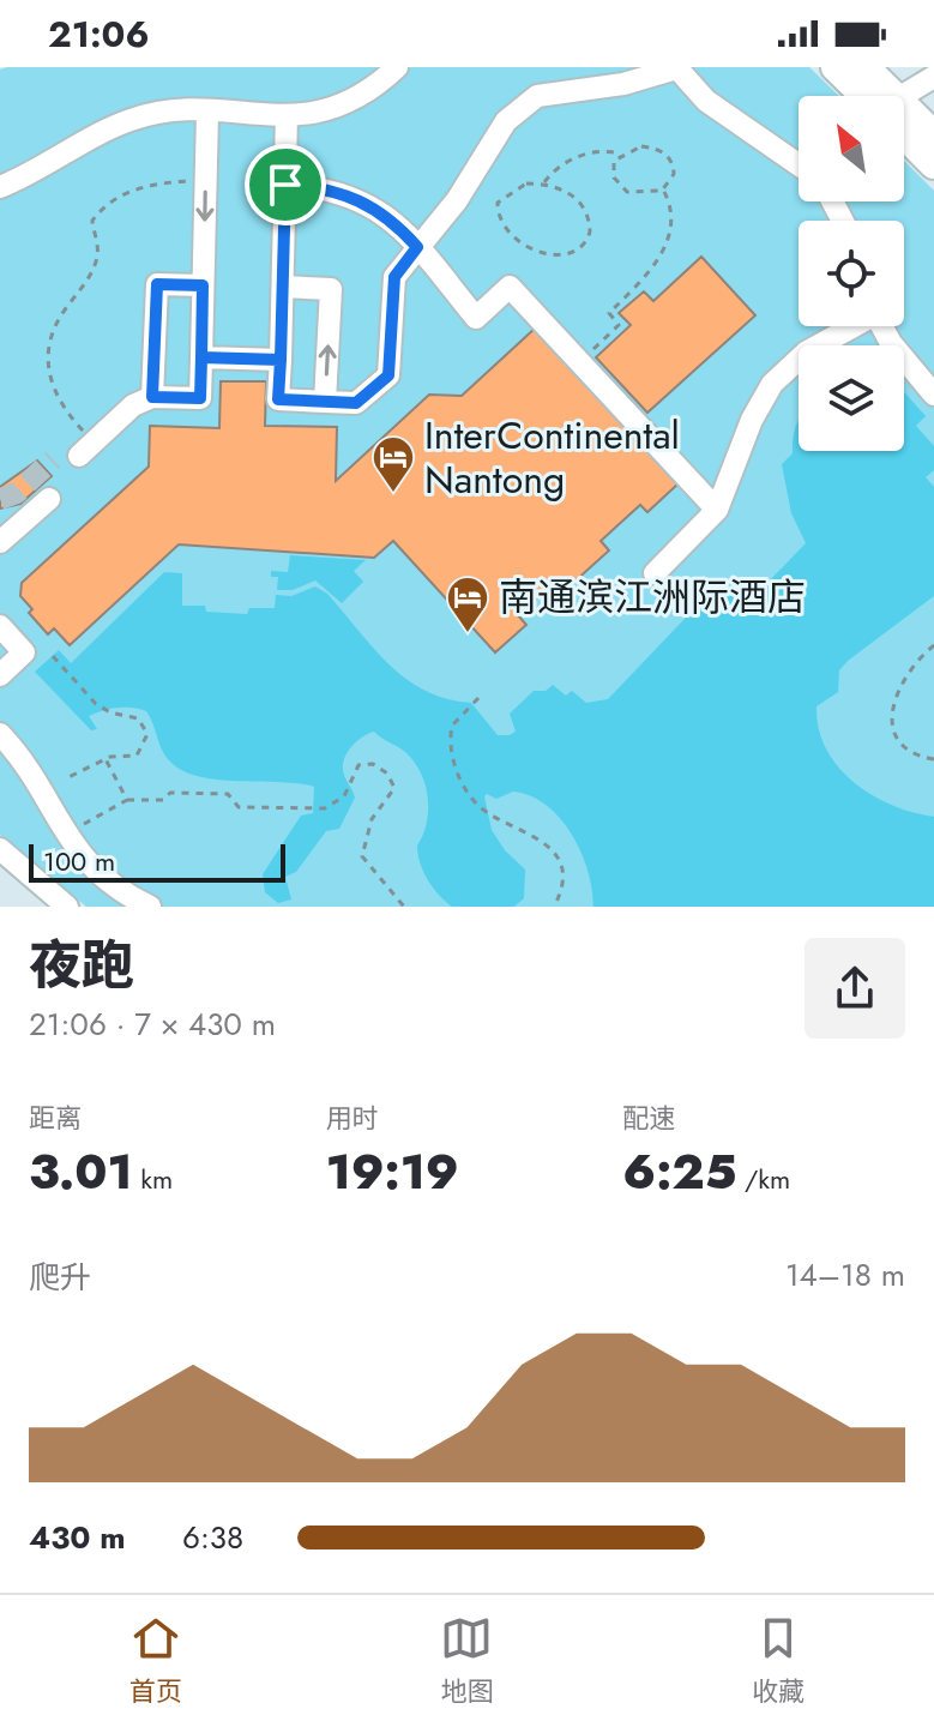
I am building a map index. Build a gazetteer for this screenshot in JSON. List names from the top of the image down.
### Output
{
  "places": {
    "hotel": ["InterContinental Nantong", "南通滨江洲际酒店"]
  },
  "scale_bar": "100 m",
  "north": "top left",
  "page": {
    "status": "21:06",
    "scale": "100 m",
    "heading": ["夜跑", "21:06 · 7 × 430 m"],
    "stats": [
      ["距离", "3.01 km"],
      ["用时", "19:19"],
      ["配速", "6:25 /km"]
    ],
    "chart": ["爬升", "14–18 m"],
    "list": [
      {
        "name": "430 m",
        "note": "6:38"
      }
    ],
    "tabs": ["首页", "地图", "收藏"]
  }
}
